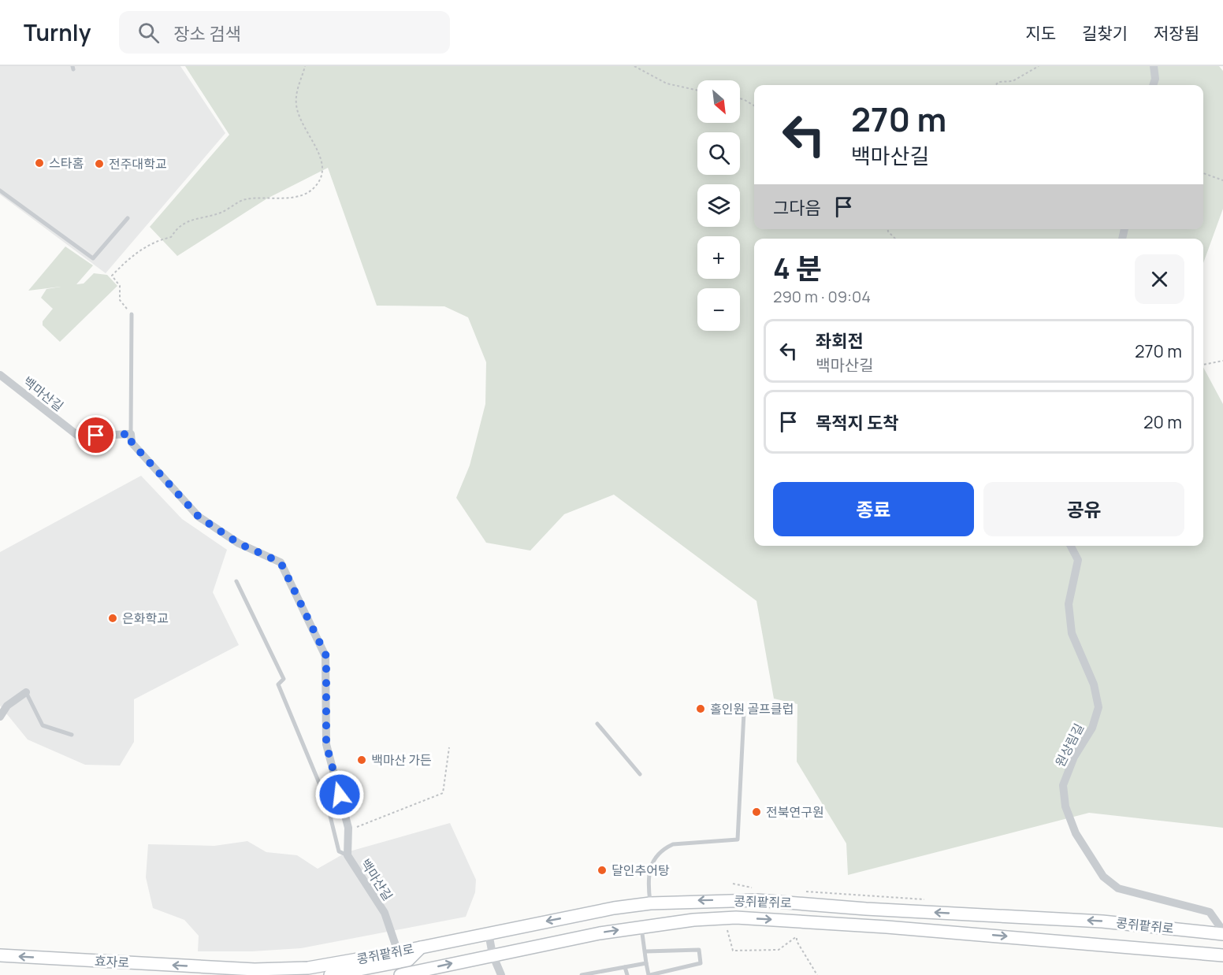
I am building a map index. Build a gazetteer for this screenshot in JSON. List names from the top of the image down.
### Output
{
  "streets": {
    "main road": ["콩쥐팥쥐로", "효자로"],
    "street": ["백마산길", "원상림길"]
  },
  "crossings": [
    ["백마산길", "콩쥐팥쥐로"],
    ["원상림길", "콩쥐팥쥐로"],
    ["콩쥐팥쥐로", "효자로"]
  ],
  "one_way": ["효자로"],
  "places": [
    "스타홈",
    "전주대학교",
    "은화학교",
    "홀인원 골프클럽",
    "백마산 가든",
    "전북연구원",
    "달인추어탕"
  ],
  "north": "bottom right",
  "page": {
    "header": "Turnly",
    "search": "장소 검색",
    "nav": ["지도", "길찾기", "저장됨"],
    "map_buttons": ["+", "−"],
    "turn": ["270 m", "백마산길"],
    "then": "그다음",
    "heading": ["4 분", "290 m · 09:04"],
    "list": [
      {
        "name": "좌회전",
        "note": "백마산길",
        "value": "270 m"
      },
      {
        "name": "목적지 도착",
        "value": "20 m"
      }
    ],
    "buttons": ["종료", "공유"]
  }
}
